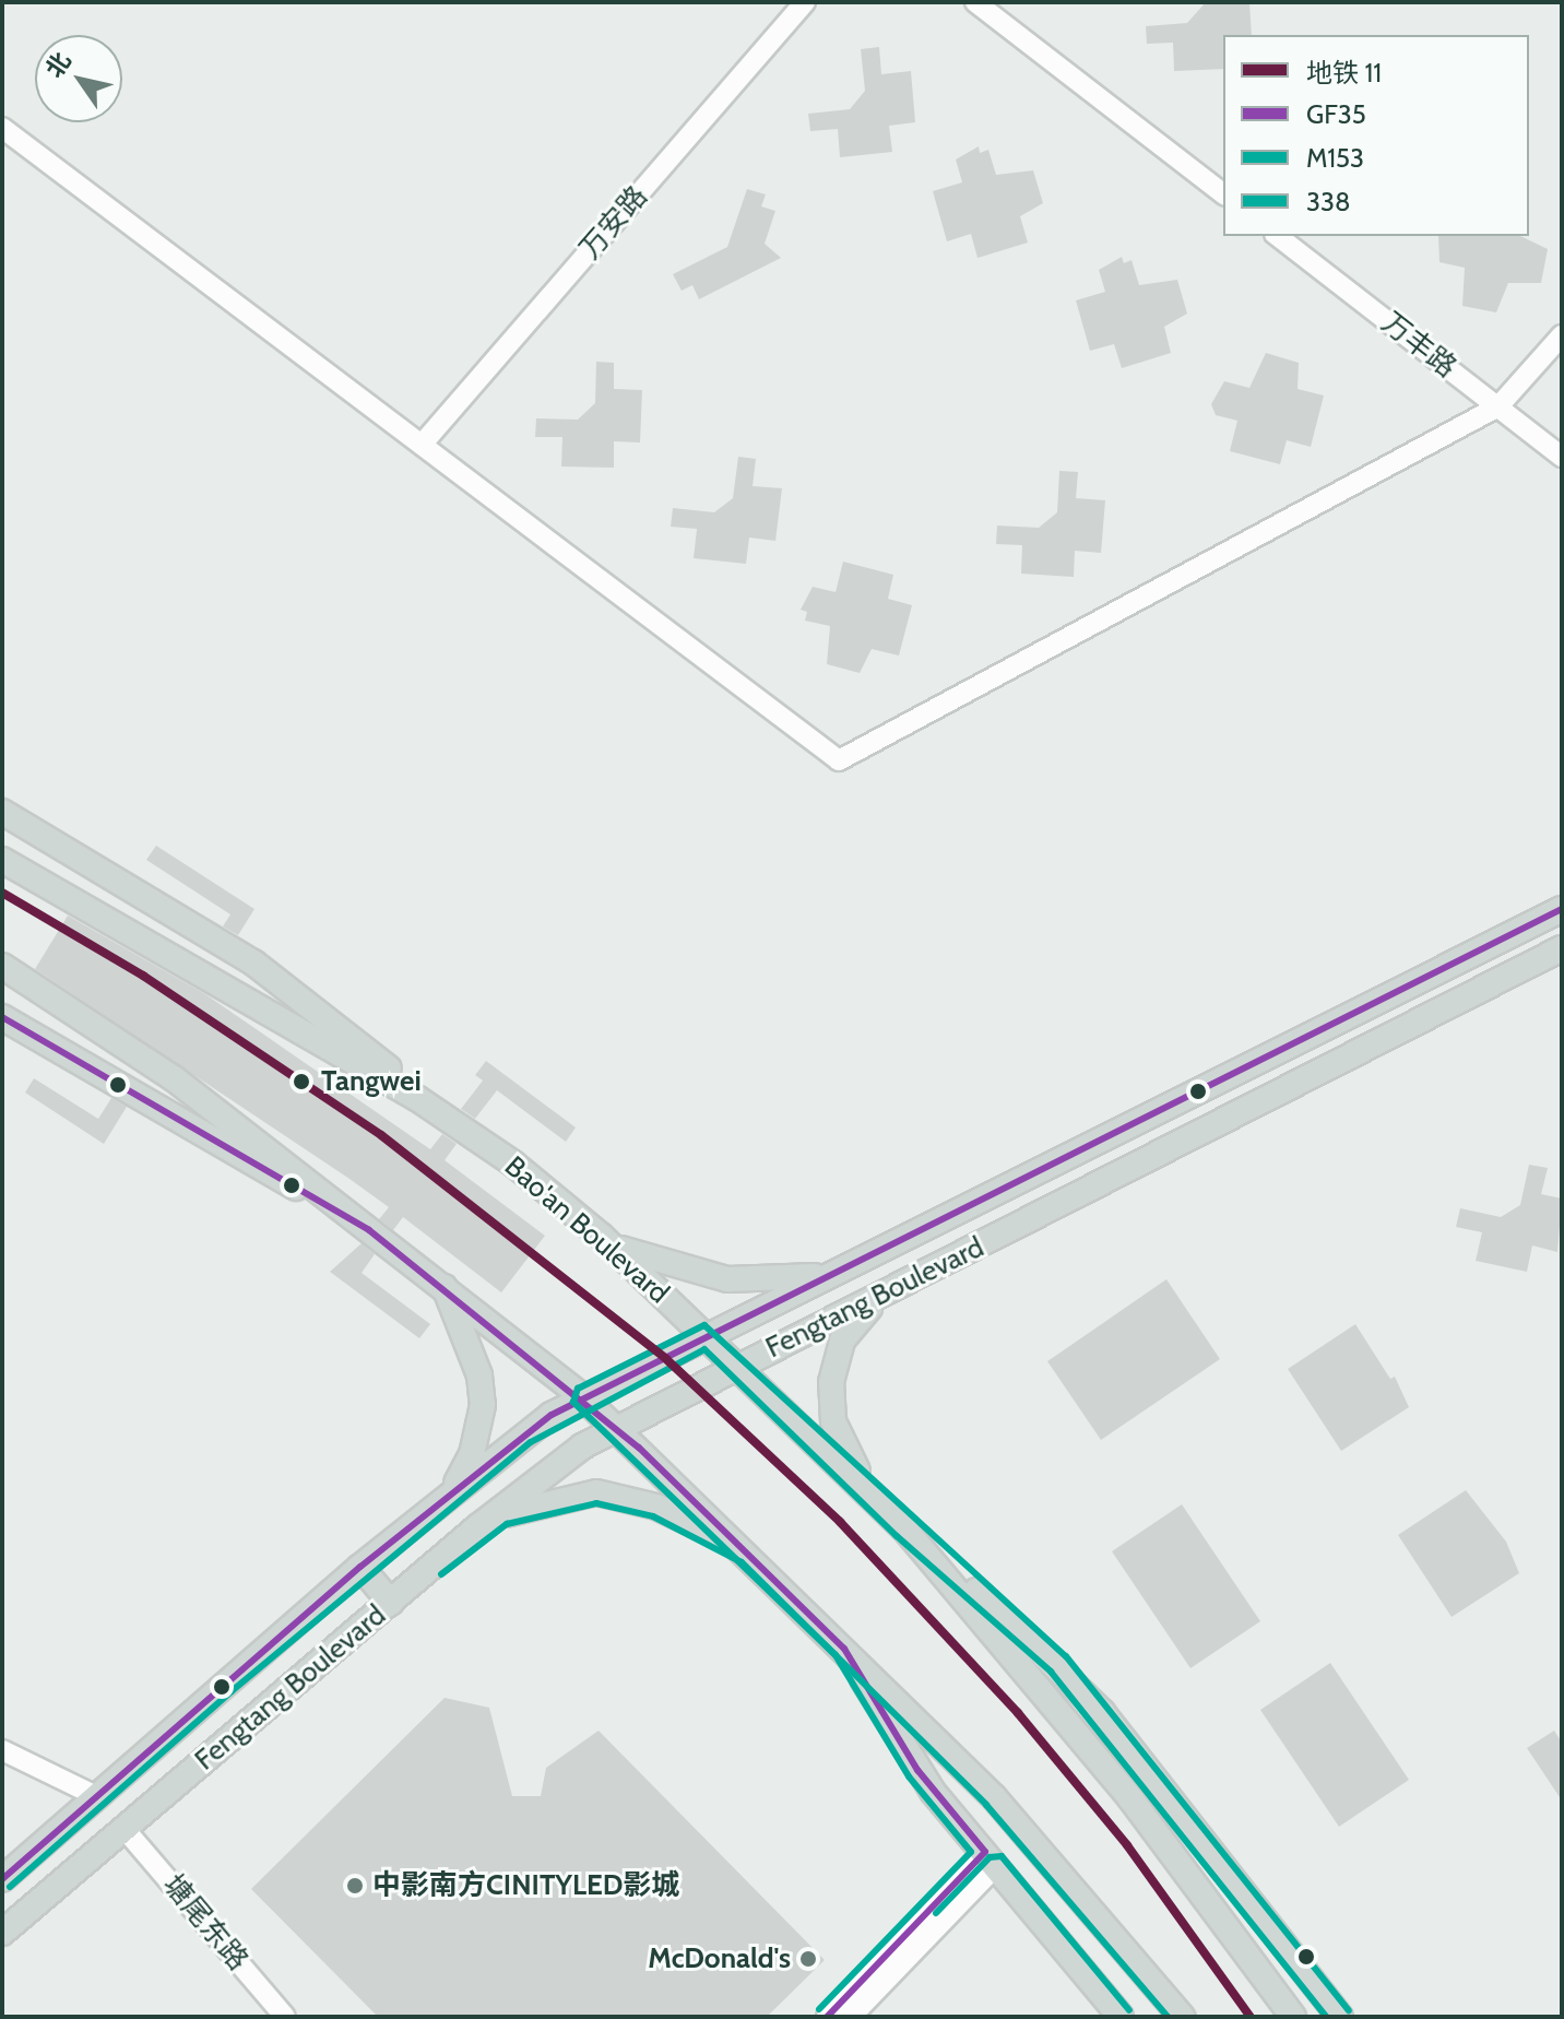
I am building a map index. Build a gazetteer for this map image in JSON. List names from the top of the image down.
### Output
{
  "streets": {
    "main road": ["Bao'an Boulevard", "Fengtang Boulevard"],
    "street": ["万安路", "万丰路", "塘尾东路"]
  },
  "crossings": [
    ["Bao'an Boulevard", "Fengtang Boulevard"],
    ["Fengtang Boulevard", "塘尾东路"]
  ],
  "places": ["Tangwei", "中影南方CINITYLED影城", "McDonald's"],
  "lines": [
    "metro line 11",
    "transit line GF35",
    "transit line 338",
    "transit line M153"
  ],
  "legend": [
    "地铁 11",
    "GF35",
    "M153",
    "338"
  ],
  "north": "top left"
}
